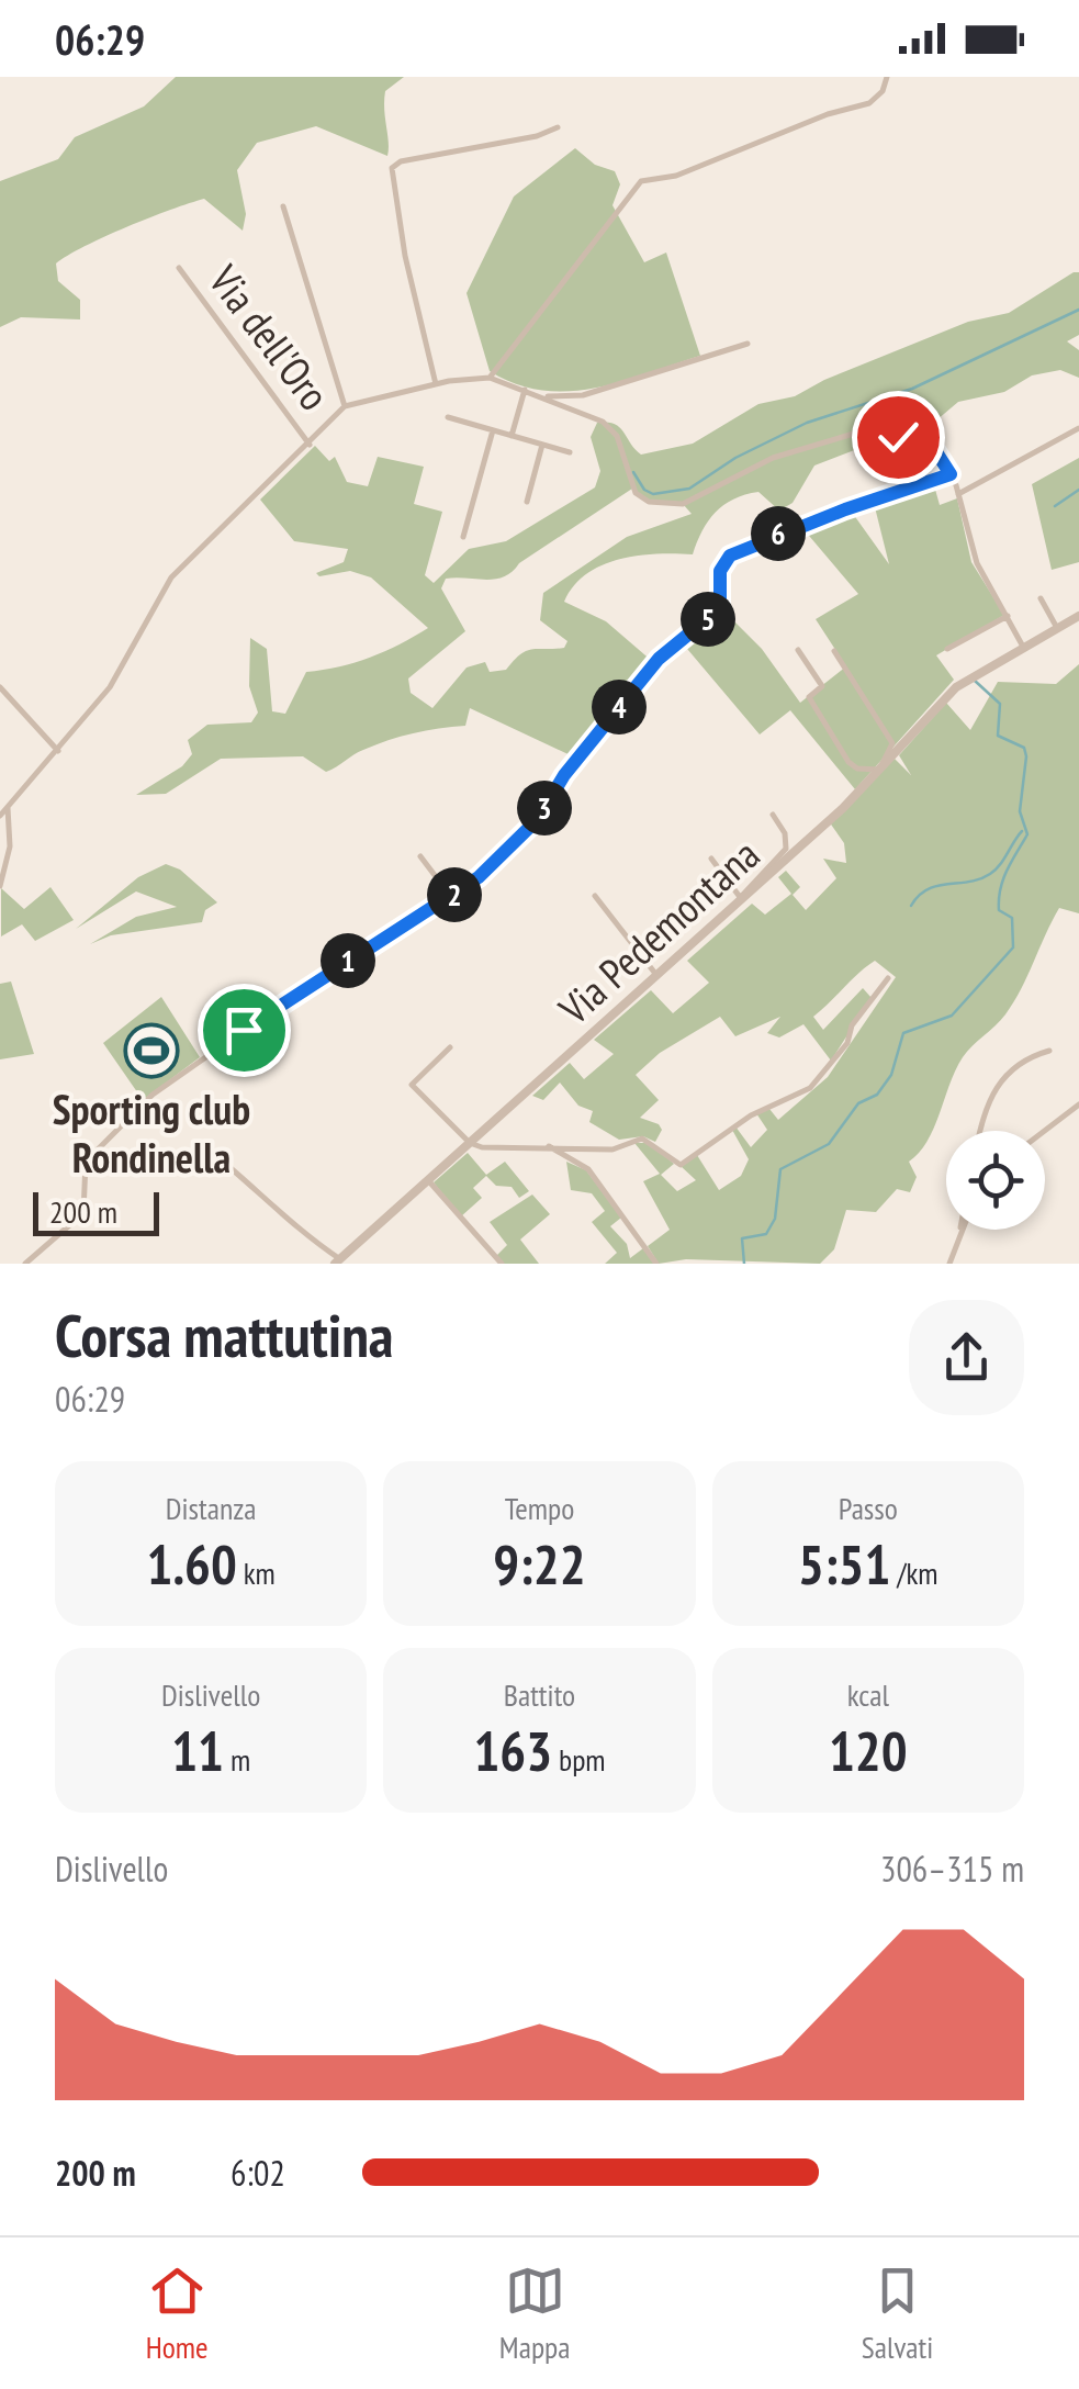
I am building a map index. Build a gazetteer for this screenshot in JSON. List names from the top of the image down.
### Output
{
  "streets": {
    "street": ["Via dell'Oro", "Via Pedemontana"]
  },
  "places": {
    "sports": ["Sporting club Rondinella"]
  },
  "scale_bar": "200 m",
  "page": {
    "status": "06:29",
    "pins": [
      "6",
      "5",
      "4",
      "3",
      "2",
      "1"
    ],
    "scale": "200 m",
    "heading": ["Corsa mattutina", "06:29"],
    "stats": [
      ["Distanza", "1.60 km"],
      ["Tempo", "9:22"],
      ["Passo", "5:51 /km"],
      ["Dislivello", "11 m"],
      ["Battito", "163 bpm"],
      ["kcal", "120"]
    ],
    "chart": ["Dislivello", "306–315 m"],
    "list": [
      {
        "name": "200 m",
        "note": "6:02"
      }
    ],
    "tabs": ["Home", "Mappa", "Salvati"]
  }
}
